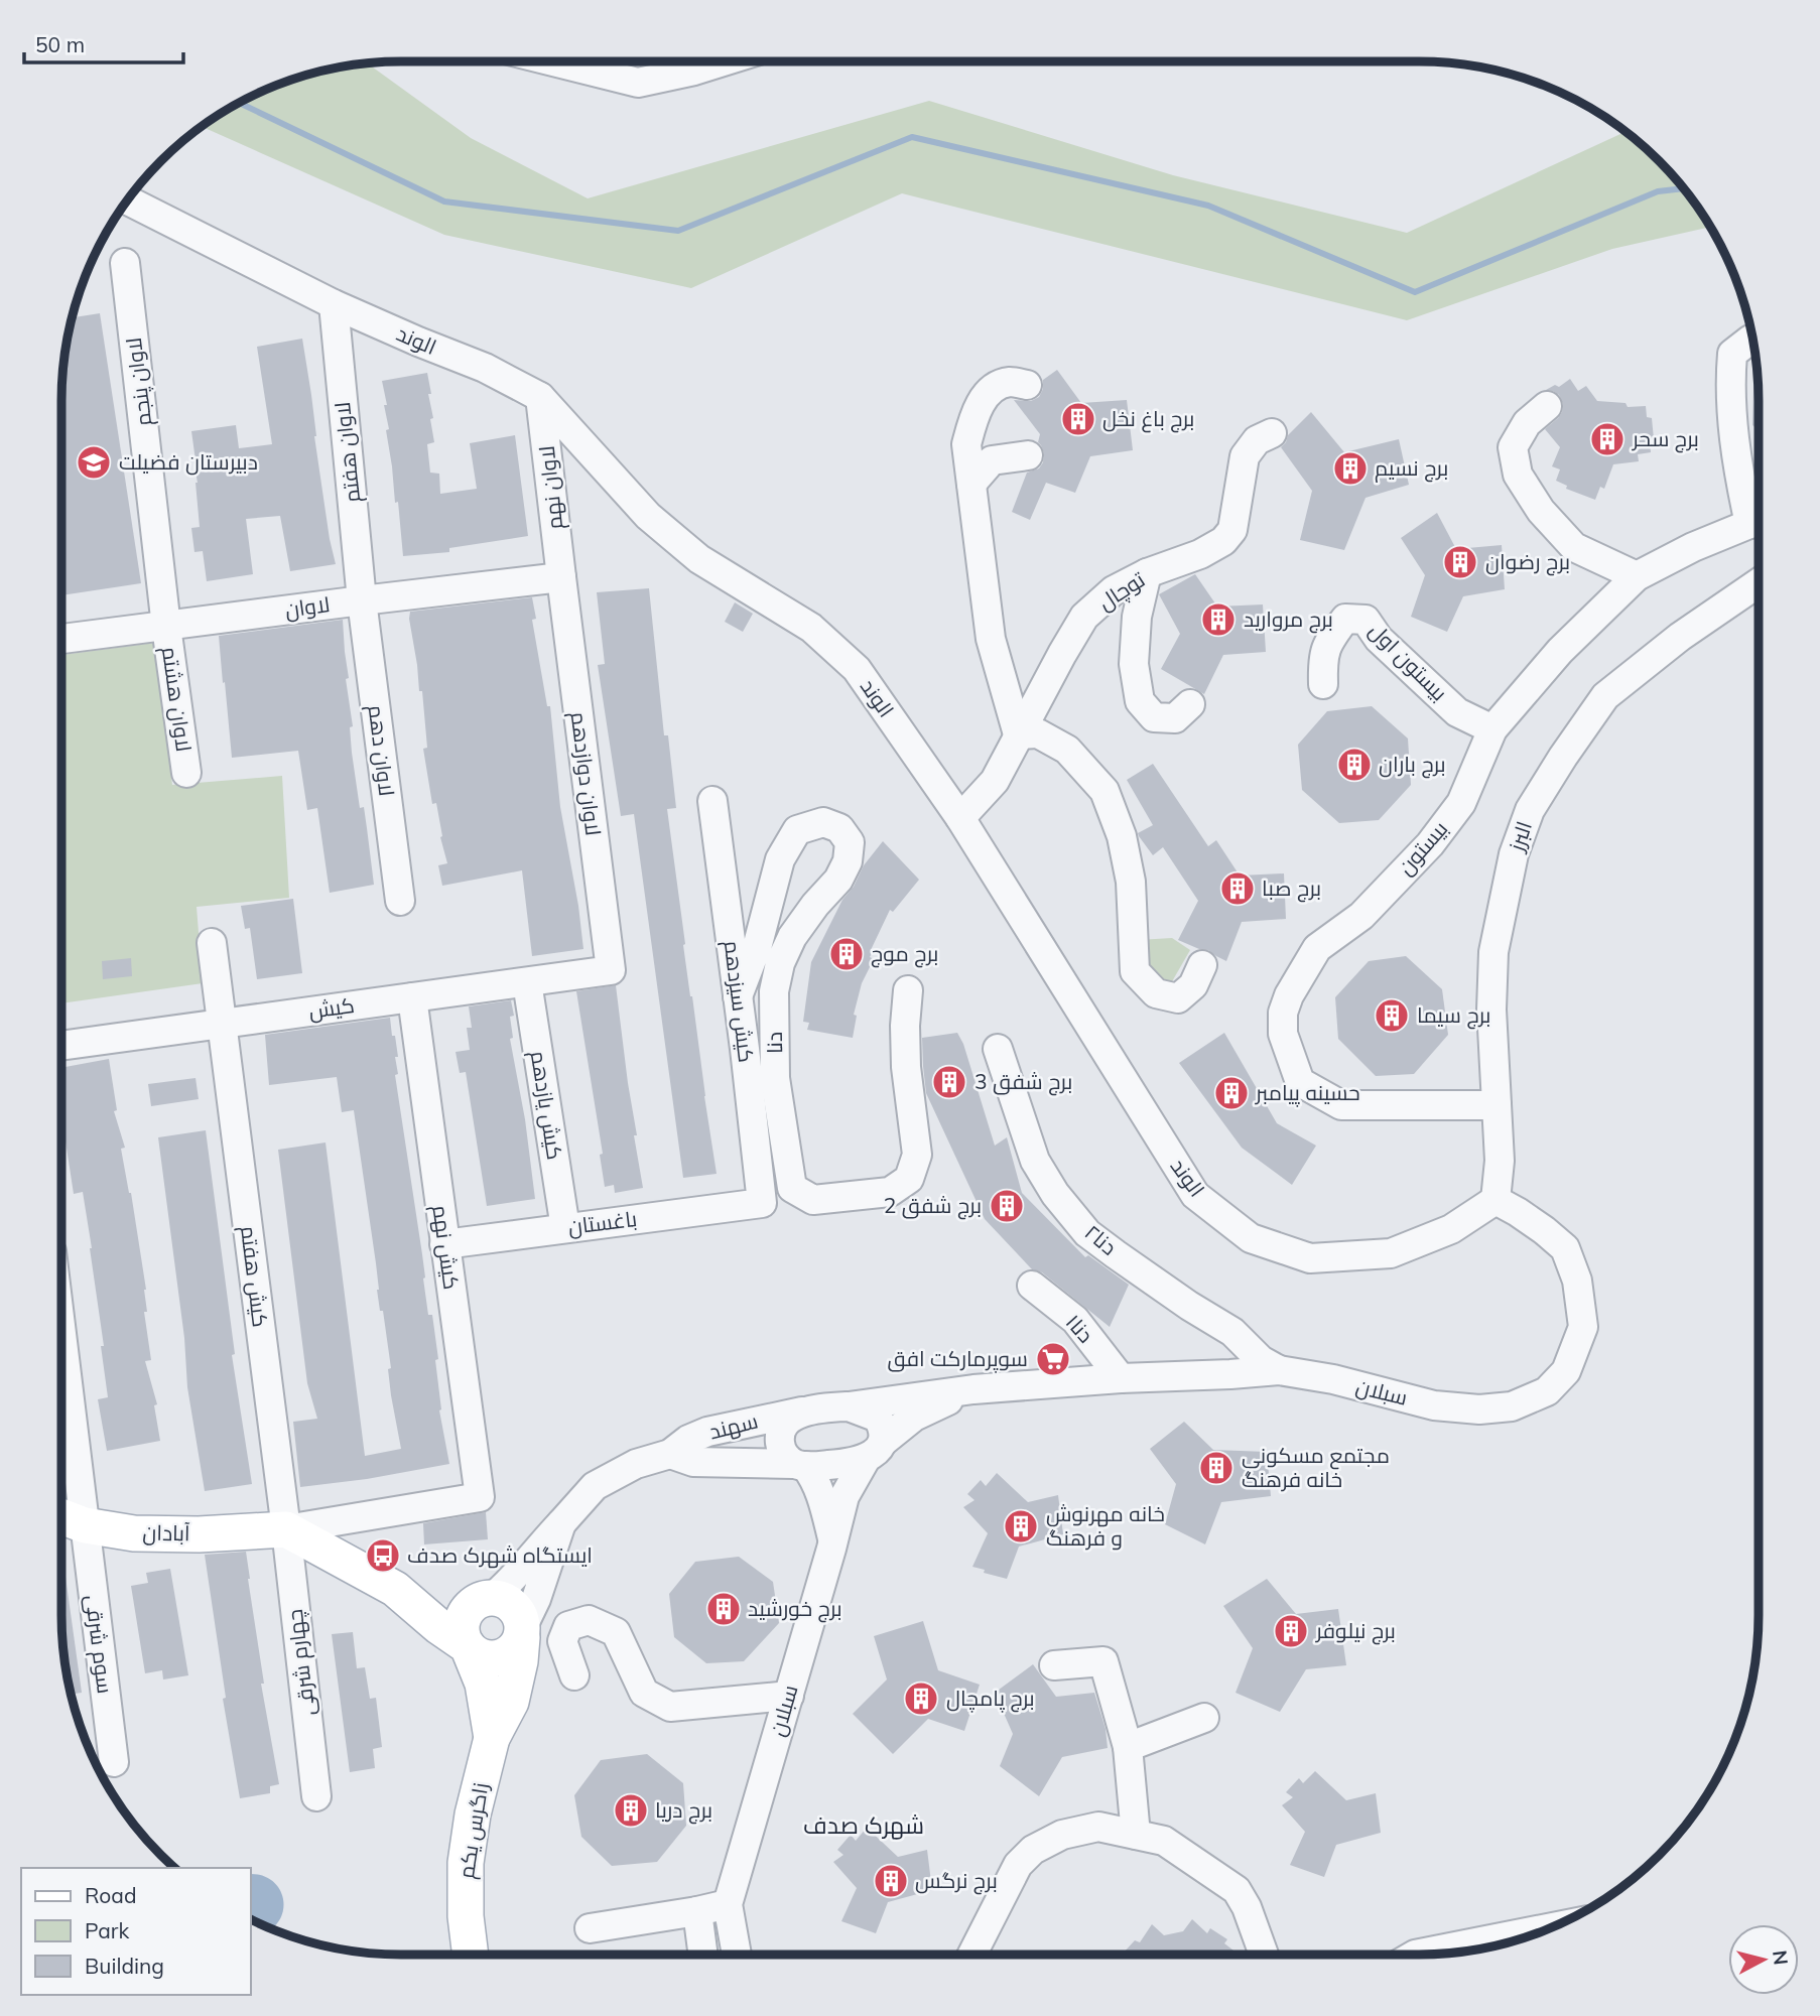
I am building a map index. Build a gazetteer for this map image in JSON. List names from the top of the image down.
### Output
{
  "streets": {
    "main road": ["آبادان", "زاگرس یکم"],
    "street": [
      "الوند",
      "لاوان پنجم",
      "لاوان هفتم",
      "لاوان نهم",
      "توچال",
      "لاوان",
      "بیستون اول",
      "لاوان هشتم",
      "لاوان دهم",
      "لاوان دوازدهم",
      "البرز",
      "بیستون",
      "کیش سیزدهم",
      "کیش",
      "دنا",
      "کیش یازدهم",
      "باغستان",
      "دنا۲",
      "کیش نهم",
      "کیش هفتم",
      "دنا۱",
      "سبلان",
      "سهند",
      "سوم شرقی",
      "چهارم شرقی"
    ]
  },
  "crossings": [
    ["الوند", "لاوان هفتم"],
    ["الوند", "لاوان نهم"],
    ["الوند", "توچال"],
    ["الوند", "البرز"],
    ["الوند", "سبلان"],
    ["لاوان پنجم", "لاوان"],
    ["لاوان پنجم", "لاوان هشتم"],
    ["لاوان هفتم", "لاوان"],
    ["لاوان هفتم", "لاوان دهم"],
    ["لاوان نهم", "لاوان"],
    ["لاوان نهم", "لاوان دوازدهم"],
    ["لاوان", "لاوان هشتم"],
    ["لاوان", "لاوان دهم"],
    ["لاوان", "لاوان دوازدهم"],
    ["بیستون اول", "بیستون"],
    ["لاوان دوازدهم", "کیش"],
    ["البرز", "بیستون"],
    ["البرز", "سبلان"],
    ["کیش سیزدهم", "دنا"],
    ["کیش سیزدهم", "باغستان"],
    ["کیش", "کیش یازدهم"],
    ["کیش", "کیش نهم"],
    ["کیش", "کیش هفتم"],
    ["کیش یازدهم", "باغستان"],
    ["باغستان", "کیش نهم"],
    ["دنا۲", "سبلان"],
    ["کیش نهم", "آبادان"],
    ["کیش هفتم", "آبادان"],
    ["کیش هفتم", "چهارم شرقی"],
    ["دنا۱", "سبلان"],
    ["سبلان", "سهند"],
    ["سهند", "زاگرس یکم"],
    ["آبادان", "سوم شرقی"],
    ["آبادان", "چهارم شرقی"]
  ],
  "districts": ["شهرک صدف"],
  "places": {
    "building": [
      "برج باغ نخل",
      "برج سحر",
      "برج نسیم",
      "برج رضوان",
      "برج مروارید",
      "برج باران",
      "برج صبا",
      "برج موج",
      "برج سیما",
      "برج شفق 3",
      "حسینه پیامبر",
      "برج شفق 2",
      "مجتمع مسکونی خانه فرهنگ",
      "خانه مهرنوش و فرهنگ",
      "برج خورشید",
      "برج نیلوفر",
      "برج پامچال",
      "برج دریا",
      "برج نرگس"
    ],
    "school or university": ["دبیرستان فضیلت"],
    "supermarket": ["سوپرمارکت افق"],
    "bus stop": ["ایستگاه شهرک صدف"]
  },
  "legend": ["Road", "Park", "Building"],
  "scale_bar": "50 m",
  "north": "right"
}
